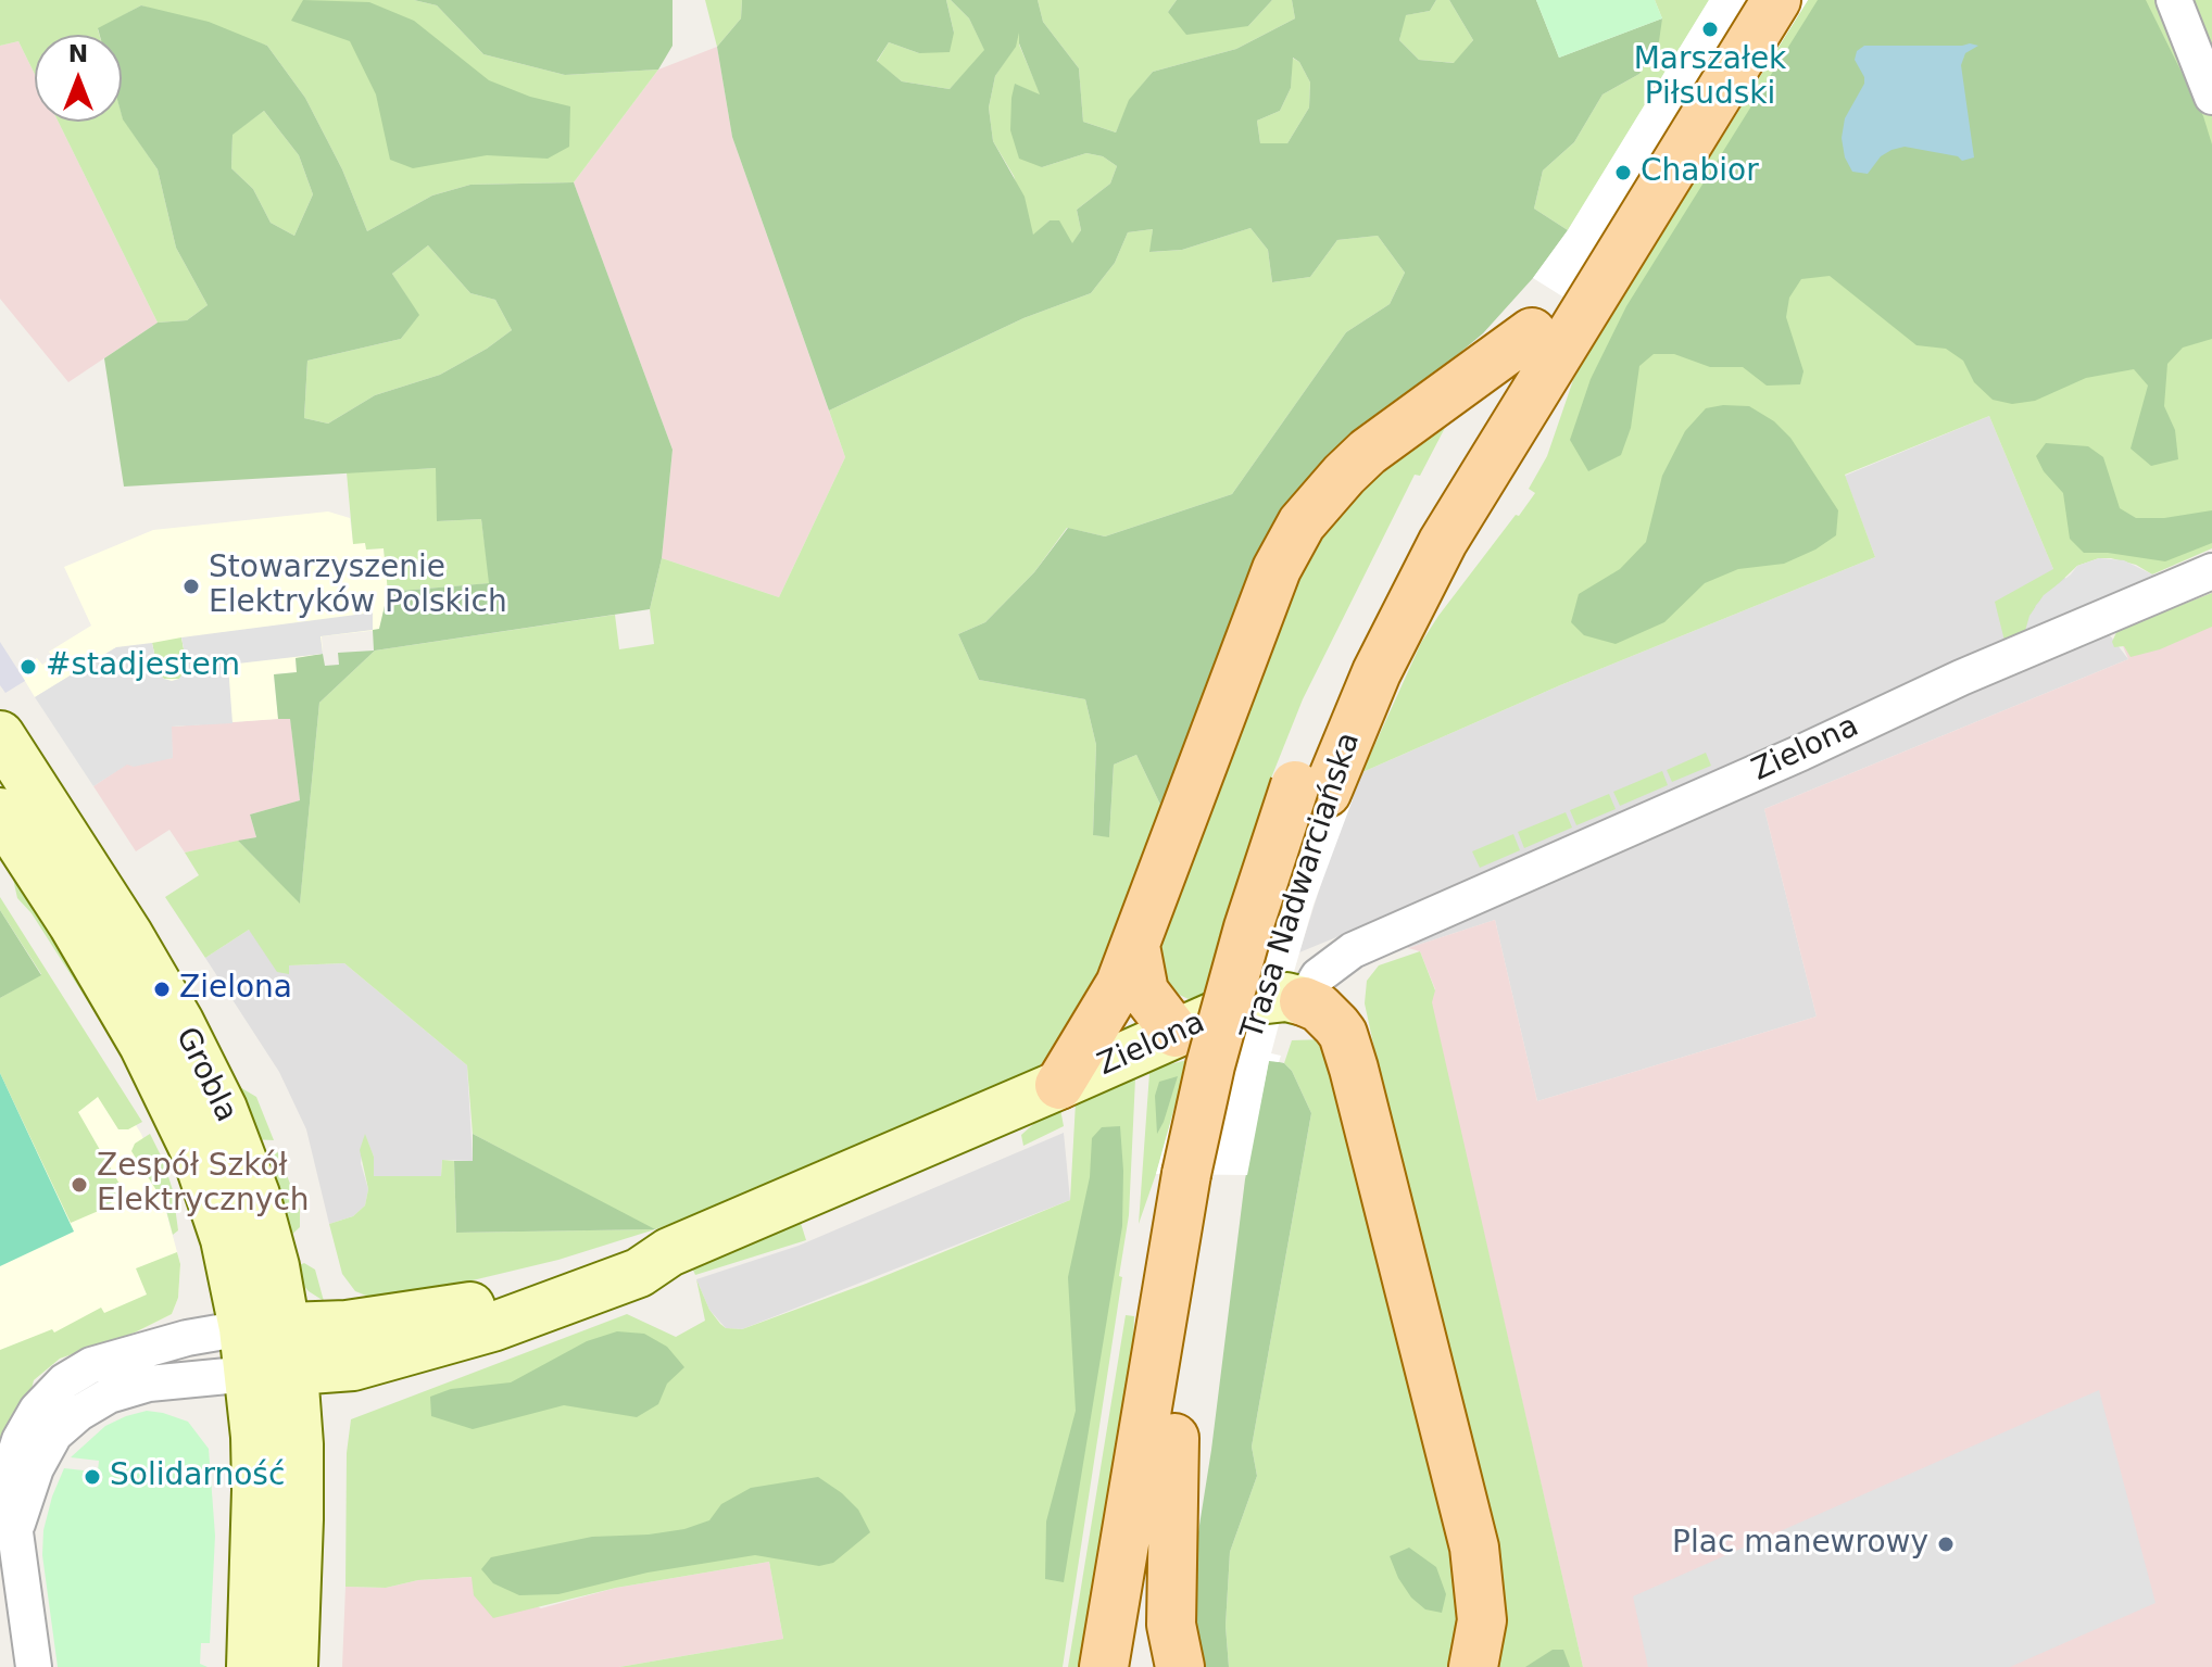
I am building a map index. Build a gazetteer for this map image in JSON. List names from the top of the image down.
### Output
{
  "streets": {
    "main road": ["Zielona", "Trasa Nadwarciańska", "Grobla"]
  },
  "crossings": [
    ["Zielona", "Grobla"]
  ],
  "places": [
    "Marszałek Piłsudski",
    "Chabior",
    "Stowarzyszenie Elektryków Polskich",
    "#stadjestem",
    "Zielona",
    "Zespół Szkół Elektrycznych",
    "Solidarność",
    "Plac manewrowy"
  ],
  "north": "top"
}
